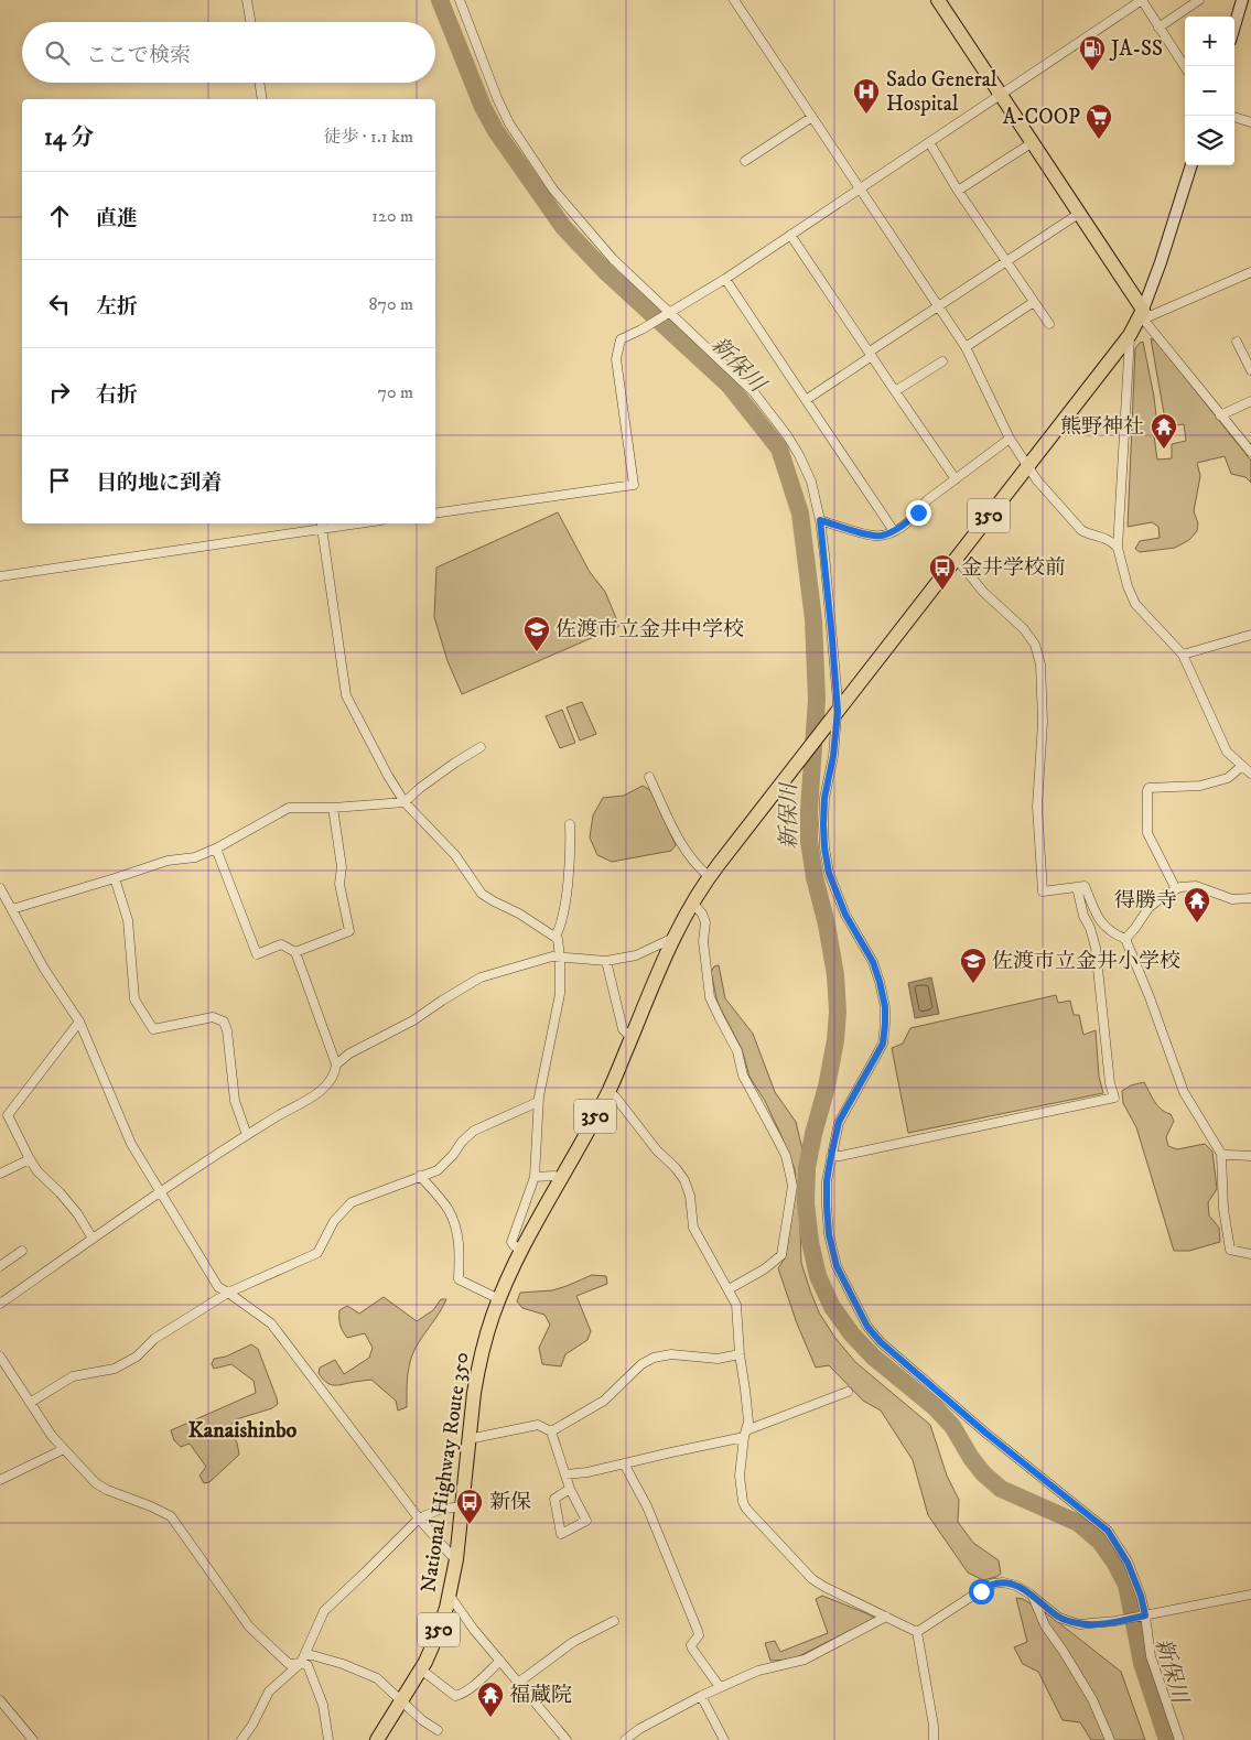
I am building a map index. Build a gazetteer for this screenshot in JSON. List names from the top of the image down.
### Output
{
  "streets": {
    "highway": ["350", "National Highway Route 350"]
  },
  "districts": ["Kanaishinbo"],
  "water": ["新保川"],
  "places": {
    "fuel station": ["JA-SS"],
    "hospital": ["Sado General Hospital"],
    "supermarket": ["A-COOP"],
    "temple": ["熊野神社", "得勝寺", "福蔵院"],
    "bus stop": ["金井学校前", "新保"],
    "school or university": ["佐渡市立金井中学校", "佐渡市立金井小学校"]
  },
  "page": {
    "map_buttons": ["+", "−"],
    "search": "ここで検索",
    "heading": ["14 分", "徒歩 · 1.1 km"],
    "list": [
      ["直進", "120 m"],
      ["左折", "870 m"],
      ["右折", "70 m"],
      "目的地に到着"
    ]
  }
}
